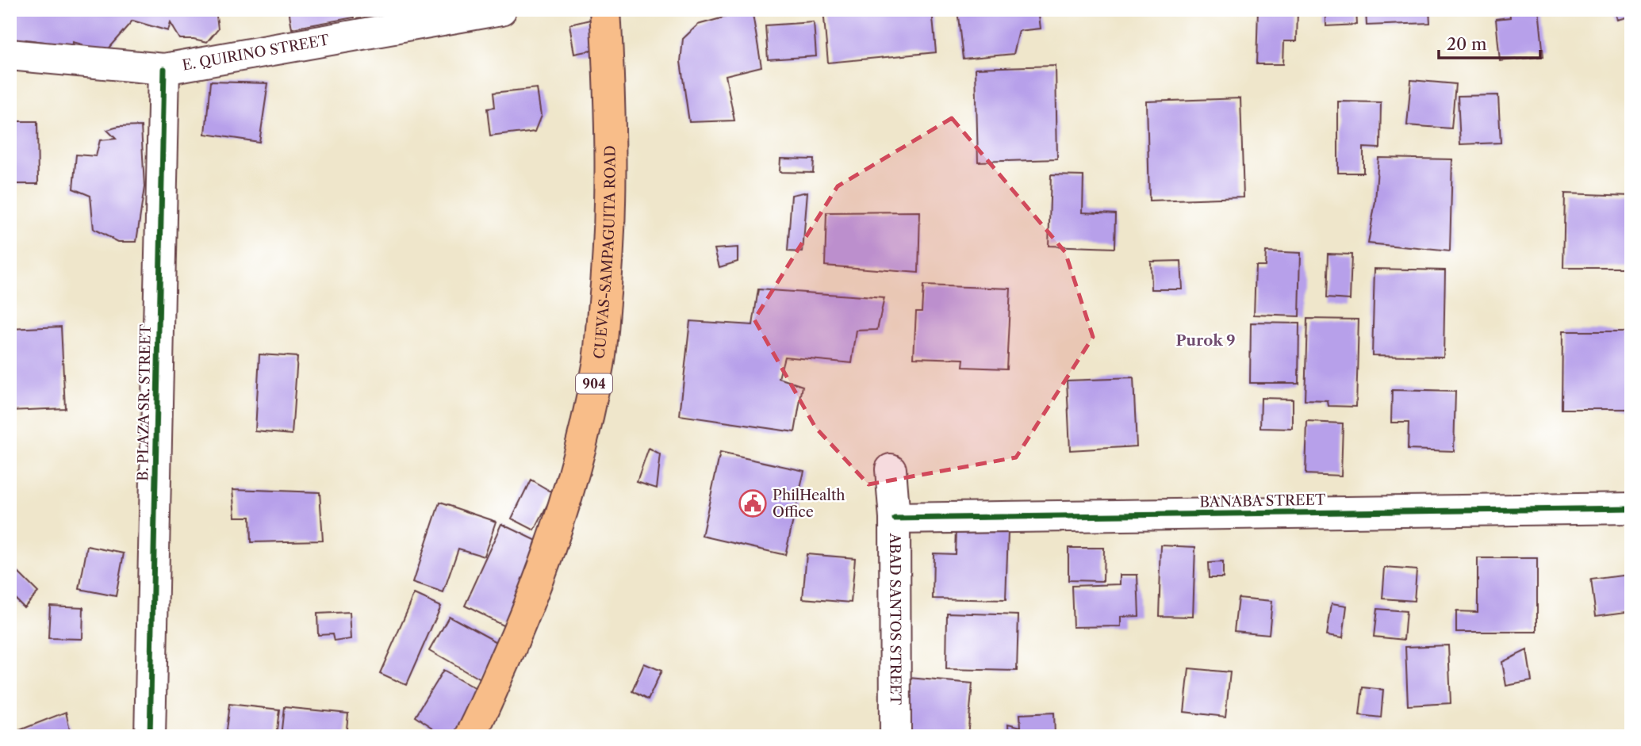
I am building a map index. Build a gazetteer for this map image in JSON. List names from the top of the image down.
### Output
{
  "streets": {
    "main road": ["CUEVAS-SAMPAGUITA ROAD", "904"],
    "street": [
      "E. QUIRINO STREET",
      "B. PLAZA SR. STREET",
      "BANABA STREET",
      "ABAD SANTOS STREET"
    ]
  },
  "crossings": [
    ["E. QUIRINO STREET", "B. PLAZA SR. STREET"],
    ["BANABA STREET", "ABAD SANTOS STREET"]
  ],
  "districts": ["Purok 9"],
  "places": {
    "public building": ["PhilHealth Office"]
  },
  "scale_bar": "20 m"
}
